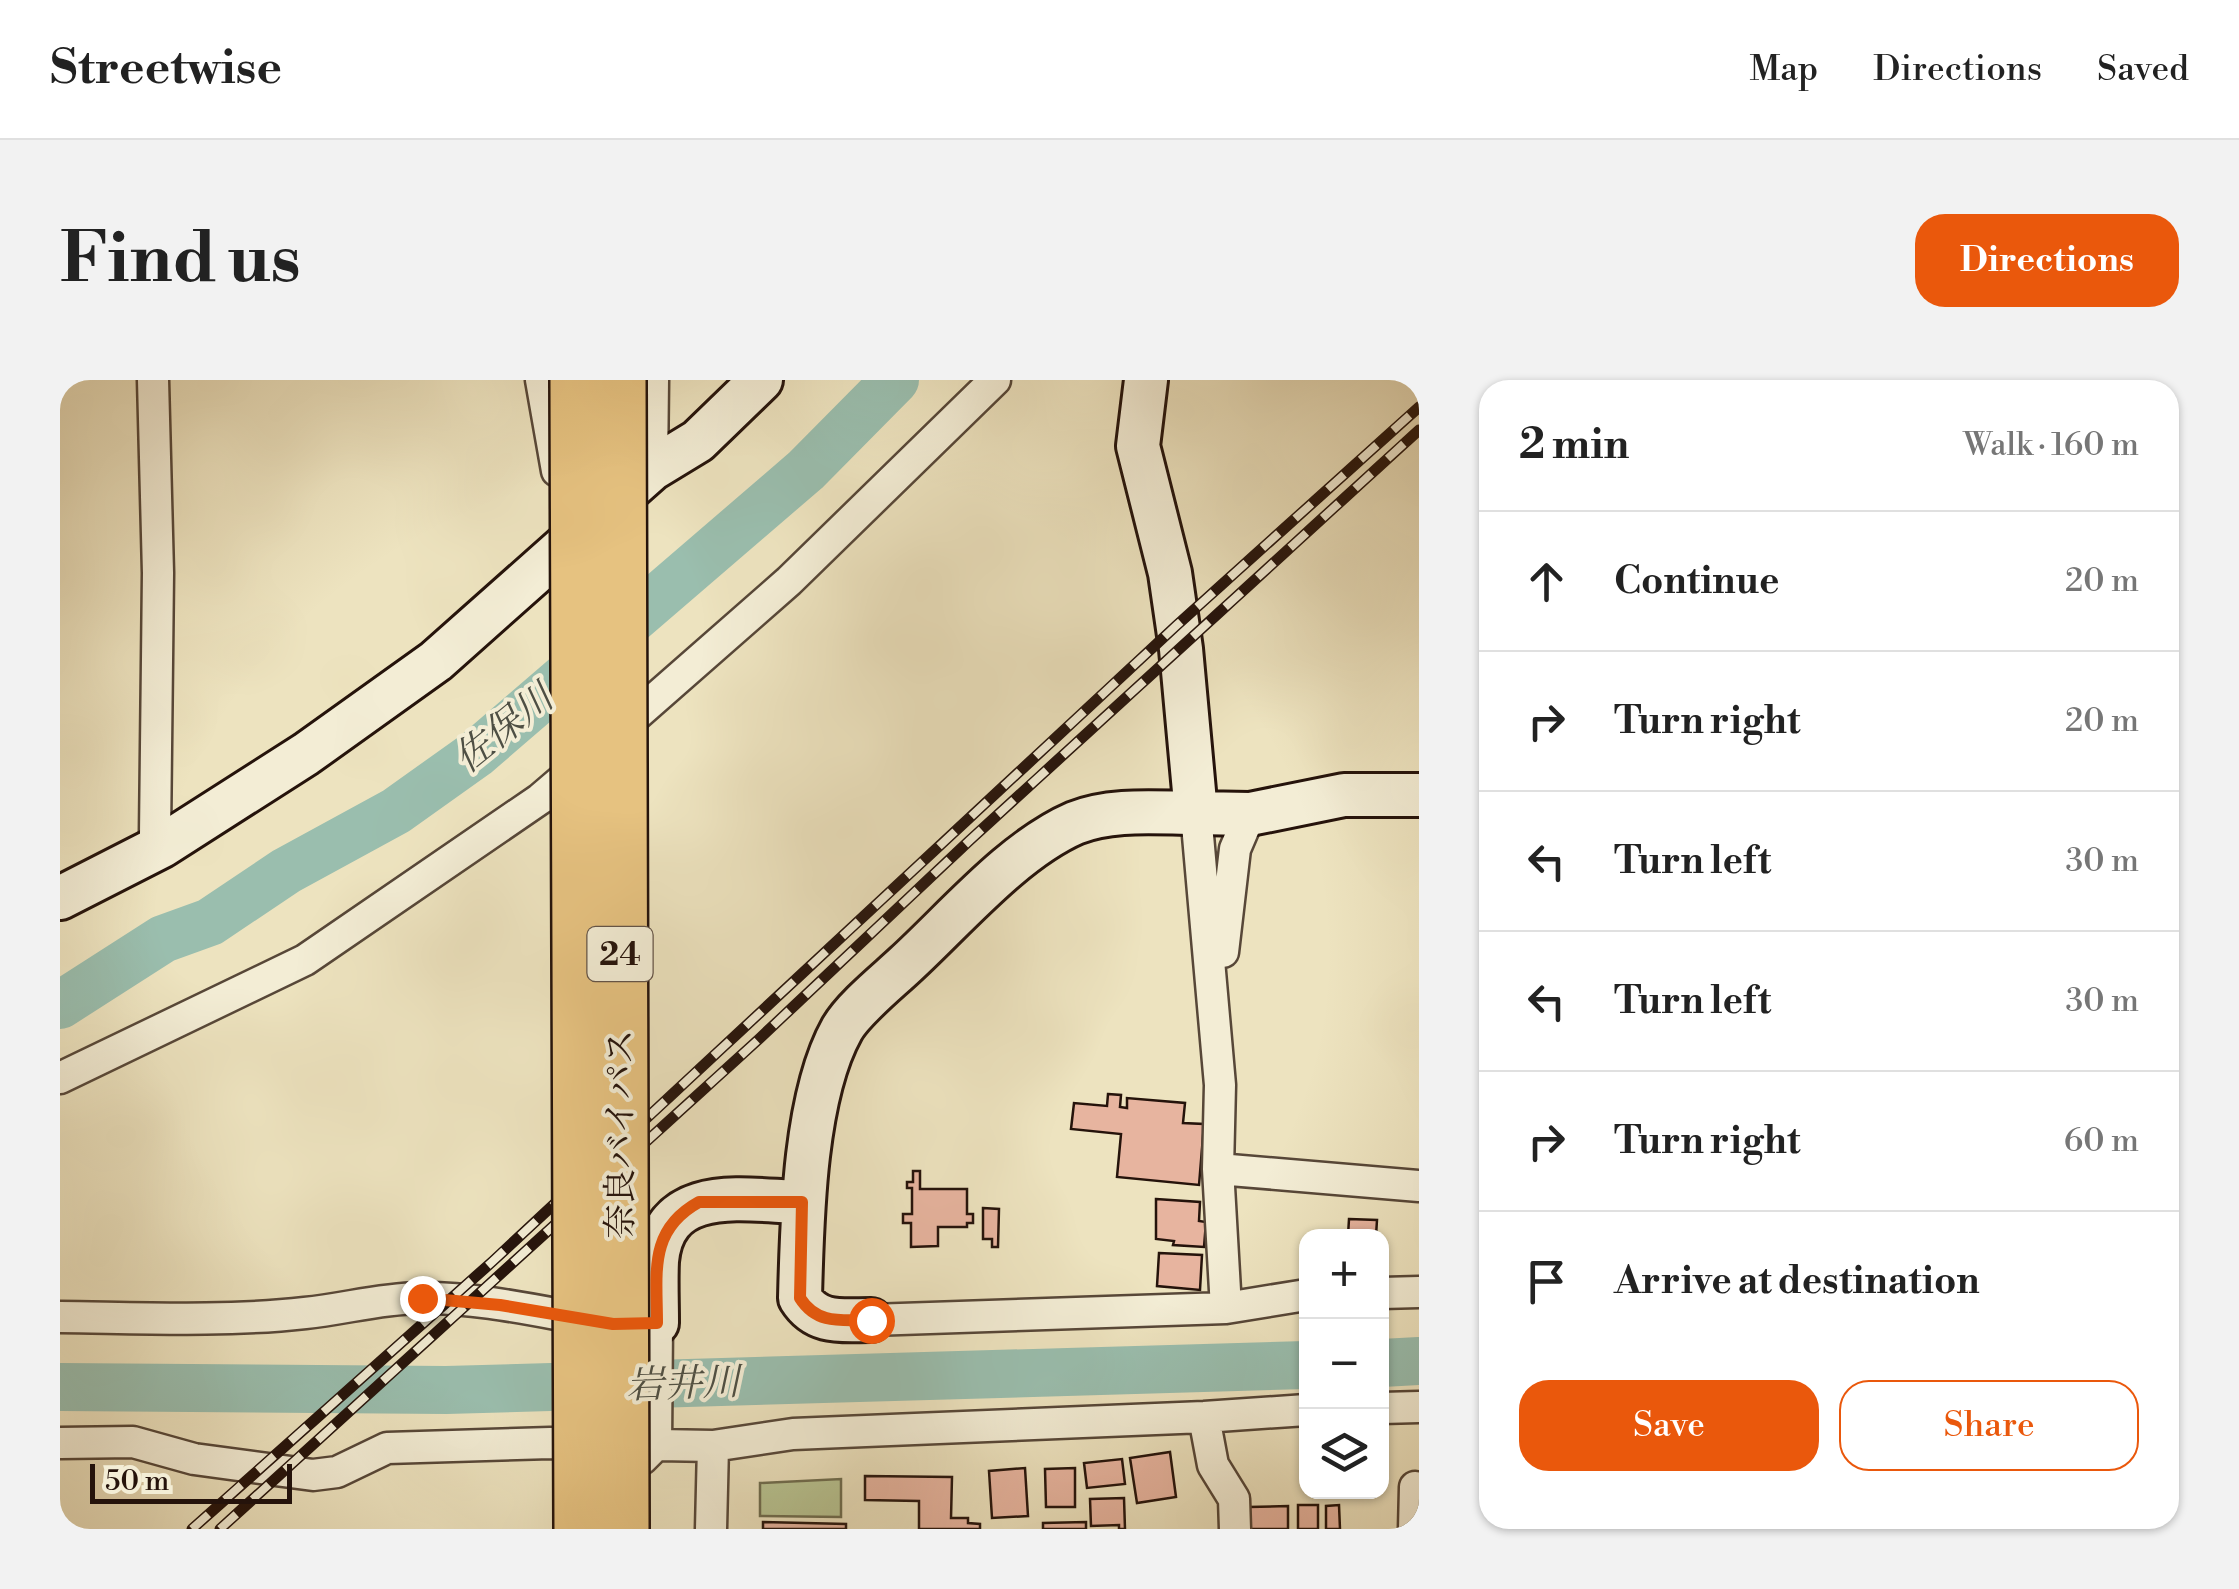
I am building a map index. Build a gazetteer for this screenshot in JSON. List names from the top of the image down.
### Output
{
  "streets": {
    "highway": ["24", "奈良バイパス"]
  },
  "water": ["佐保川", "岩井川"],
  "scale_bar": "50 m",
  "page": {
    "header": "Streetwise",
    "nav": ["Map", "Directions", "Saved"],
    "buttons": [
      "Directions",
      ["Save", "Share"]
    ],
    "title": "Find us",
    "heading": ["2 min", "Walk · 160 m"],
    "list": [
      ["Continue", "20 m"],
      ["Turn right", "20 m"],
      ["Turn left", "30 m"],
      ["Turn left", "30 m"],
      ["Turn right", "60 m"],
      "Arrive at destination"
    ],
    "map_buttons": ["+", "−"],
    "scale": "50 m"
  }
}
